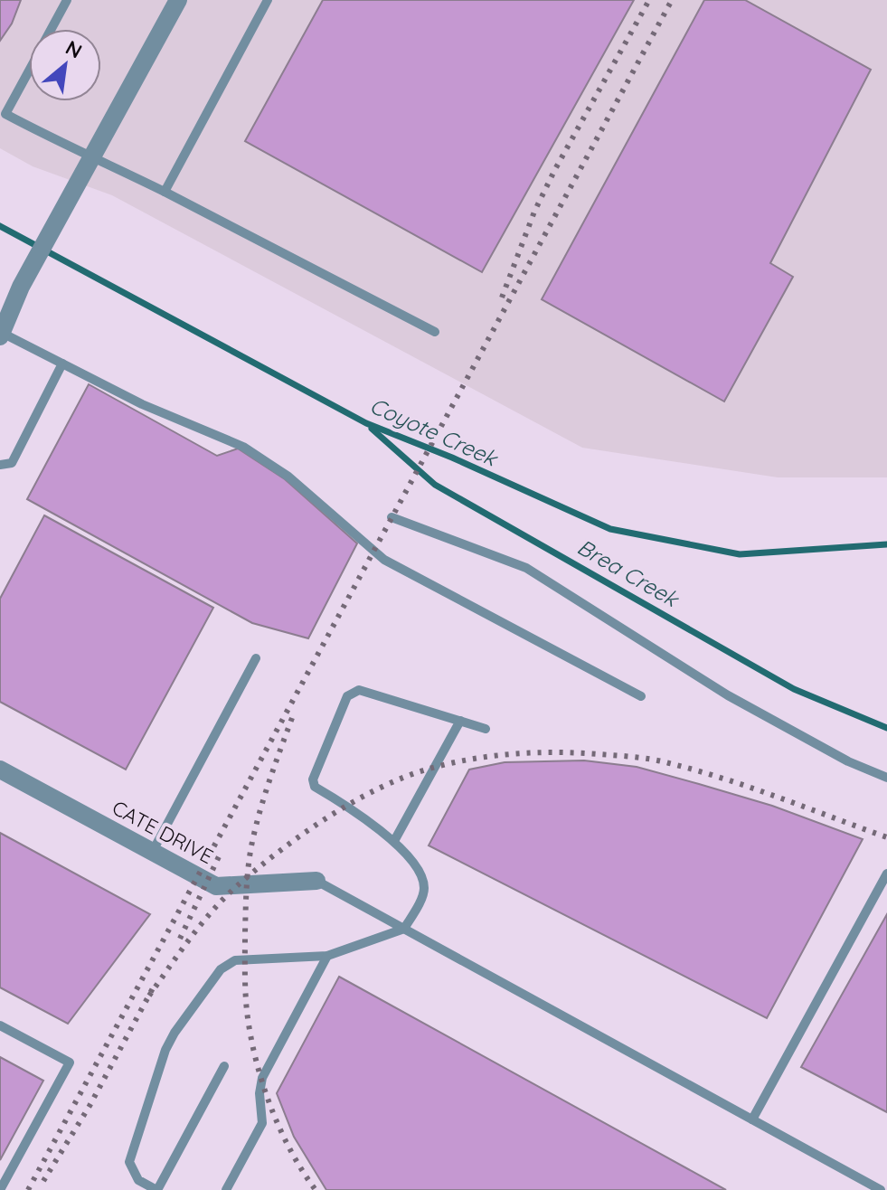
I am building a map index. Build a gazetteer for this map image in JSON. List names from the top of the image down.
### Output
{
  "streets": {
    "street": ["CATE DRIVE"]
  },
  "water": ["Coyote Creek", "Brea Creek"],
  "north": "top right"
}
